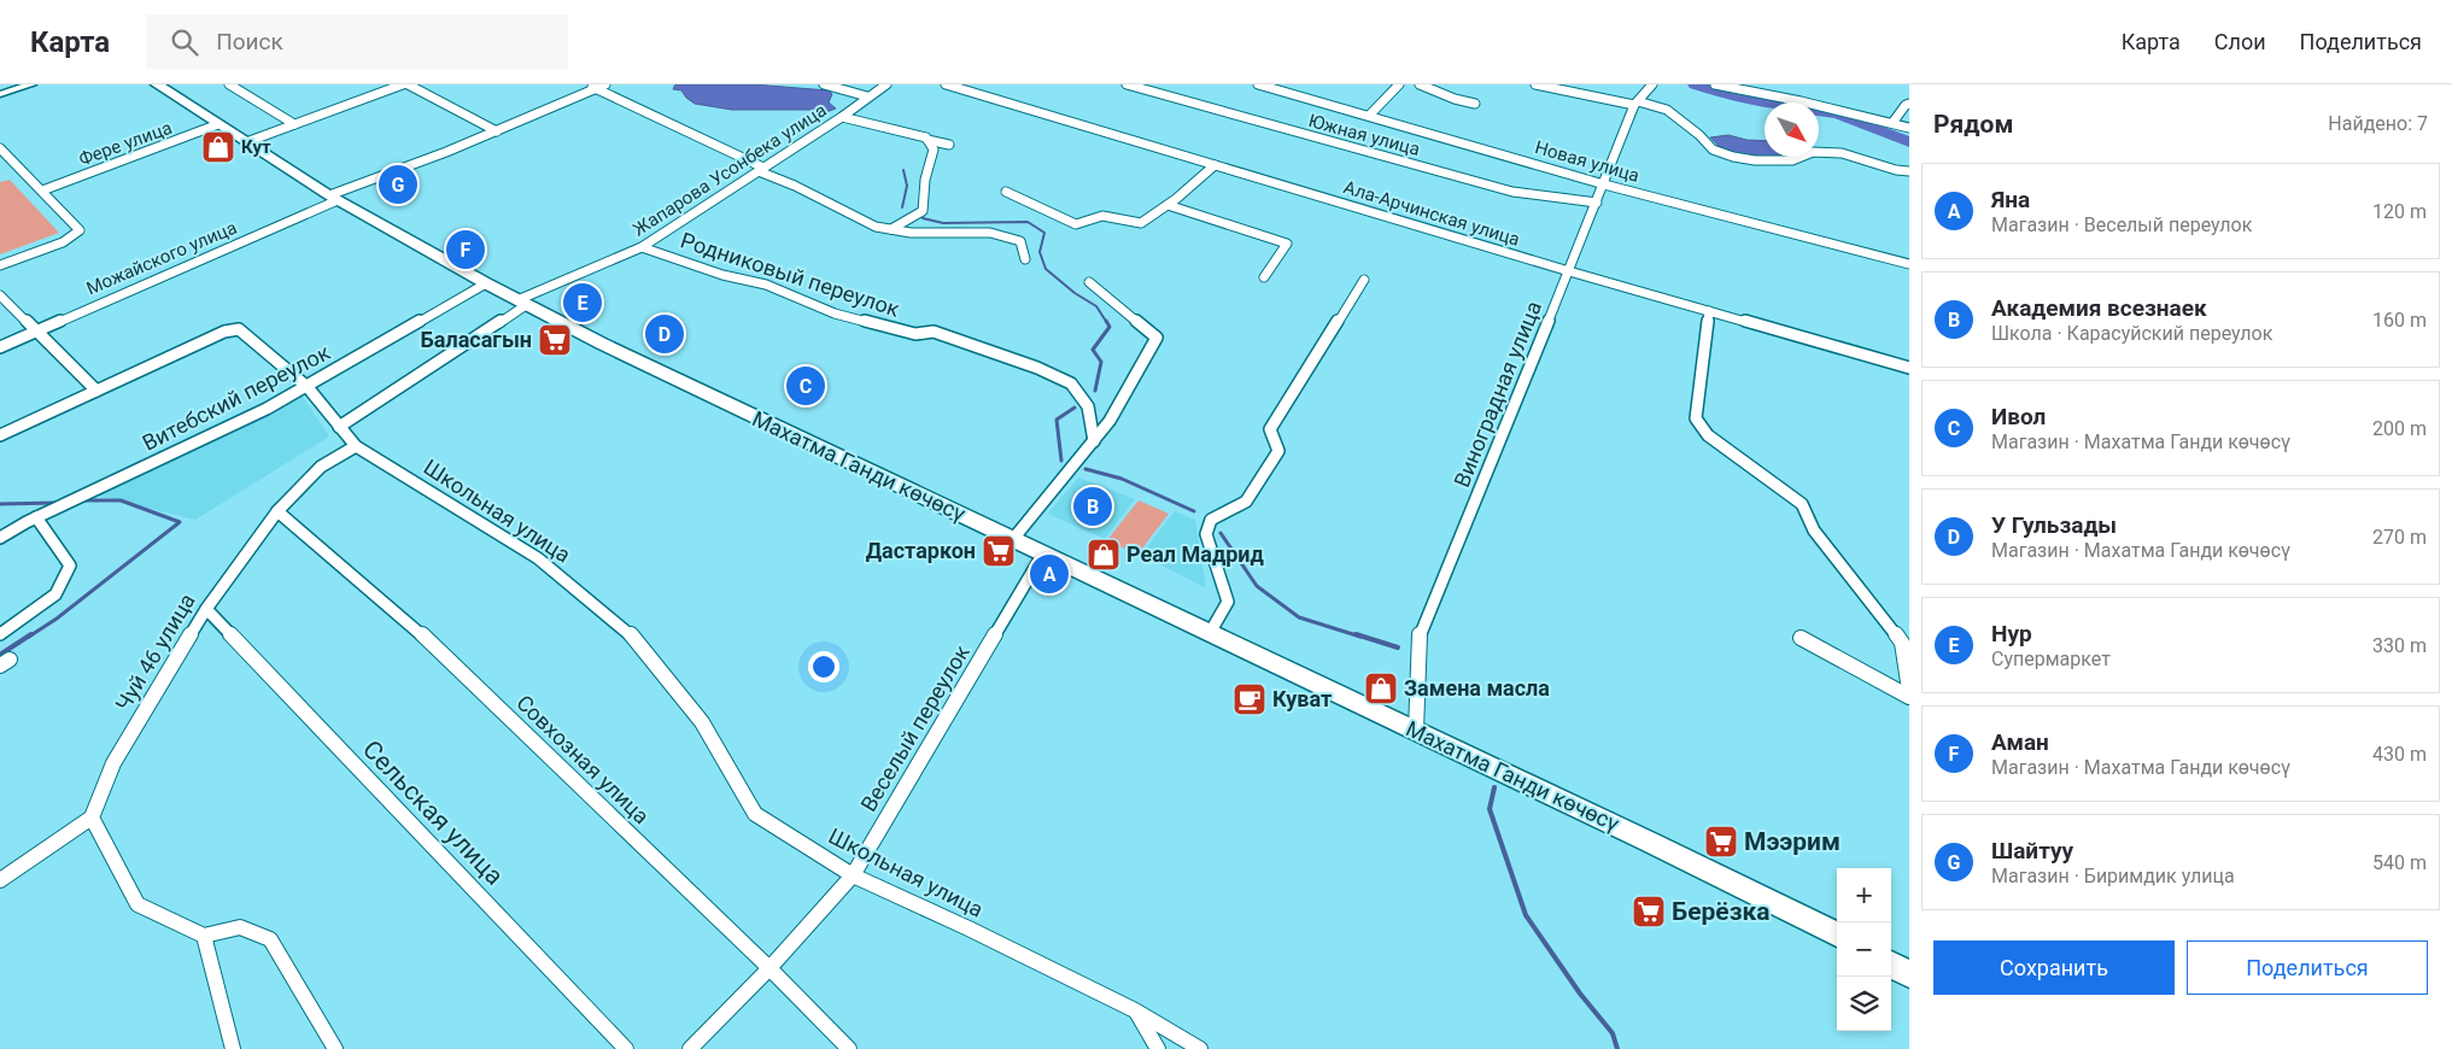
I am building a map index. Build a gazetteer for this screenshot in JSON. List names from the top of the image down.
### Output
{
  "streets": {
    "main road": ["Махатма Ганди көчөсү"],
    "street": [
      "Южная улица",
      "Фере улица",
      "Новая улица",
      "Жапарова Усонбека улица",
      "Ала-Арчинская улица",
      "Можайского улица",
      "Родниковый переулок",
      "Виноградная улица",
      "Витебский переулок",
      "Школьная улица",
      "Чуй 46 улица",
      "Веселый переулок",
      "Совхозная улица",
      "Сельская улица"
    ]
  },
  "crossings": [
    ["Южная улица", "Виноградная улица"],
    ["Фере улица", "Махатма Ганди көчөсү"],
    ["Новая улица", "Виноградная улица"],
    ["Жапарова Усонбека улица", "Родниковый переулок"],
    ["Жапарова Усонбека улица", "Махатма Ганди көчөсү"],
    ["Жапарова Усонбека улица", "Школьная улица"],
    ["Ала-Арчинская улица", "Виноградная улица"],
    ["Можайского улица", "Махатма Ганди көчөсү"],
    ["Виноградная улица", "Махатма Ганди көчөсү"],
    ["Витебский переулок", "Махатма Ганди көчөсү"],
    ["Витебский переулок", "Школьная улица"],
    ["Махатма Ганди көчөсү", "Веселый переулок"],
    ["Школьная улица", "Чуй 46 улица"],
    ["Школьная улица", "Веселый переулок"],
    ["Чуй 46 улица", "Совхозная улица"],
    ["Чуй 46 улица", "Сельская улица"],
    ["Веселый переулок", "Совхозная улица"]
  ],
  "places": {
    "shop": ["Кут", "Реал Мадрид", "Замена масла"],
    "supermarket": [
      "Баласагын",
      "Дастаркон",
      "Мээрим",
      "Берёзка"
    ],
    "cafe": ["Куват"]
  },
  "north": "bottom right",
  "page": {
    "header": "Карта",
    "search": "Поиск",
    "nav": ["Карта", "Слои", "Поделиться"],
    "heading": ["Рядом", "Найдено: 7"],
    "pins": [
      "G",
      "F",
      "E",
      "D",
      "C",
      "B",
      "A"
    ],
    "list": [
      {
        "mark": "A",
        "name": "Яна",
        "note": "Магазин · Веселый переулок",
        "value": "120 m"
      },
      {
        "mark": "B",
        "name": "Академия всезнаек",
        "note": "Школа · Карасуйский переулок",
        "value": "160 m"
      },
      {
        "mark": "C",
        "name": "Ивол",
        "note": "Магазин · Махатма Ганди көчөсү",
        "value": "200 m"
      },
      {
        "mark": "D",
        "name": "У Гульзады",
        "note": "Магазин · Махатма Ганди көчөсү",
        "value": "270 m"
      },
      {
        "mark": "E",
        "name": "Нур",
        "note": "Супермаркет",
        "value": "330 m"
      },
      {
        "mark": "F",
        "name": "Аман",
        "note": "Магазин · Махатма Ганди көчөсү",
        "value": "430 m"
      },
      {
        "mark": "G",
        "name": "Шайтуу",
        "note": "Магазин · Биримдик улица",
        "value": "540 m"
      }
    ],
    "map_buttons": ["+", "−"],
    "buttons": ["Сохранить", "Поделиться"]
  }
}
